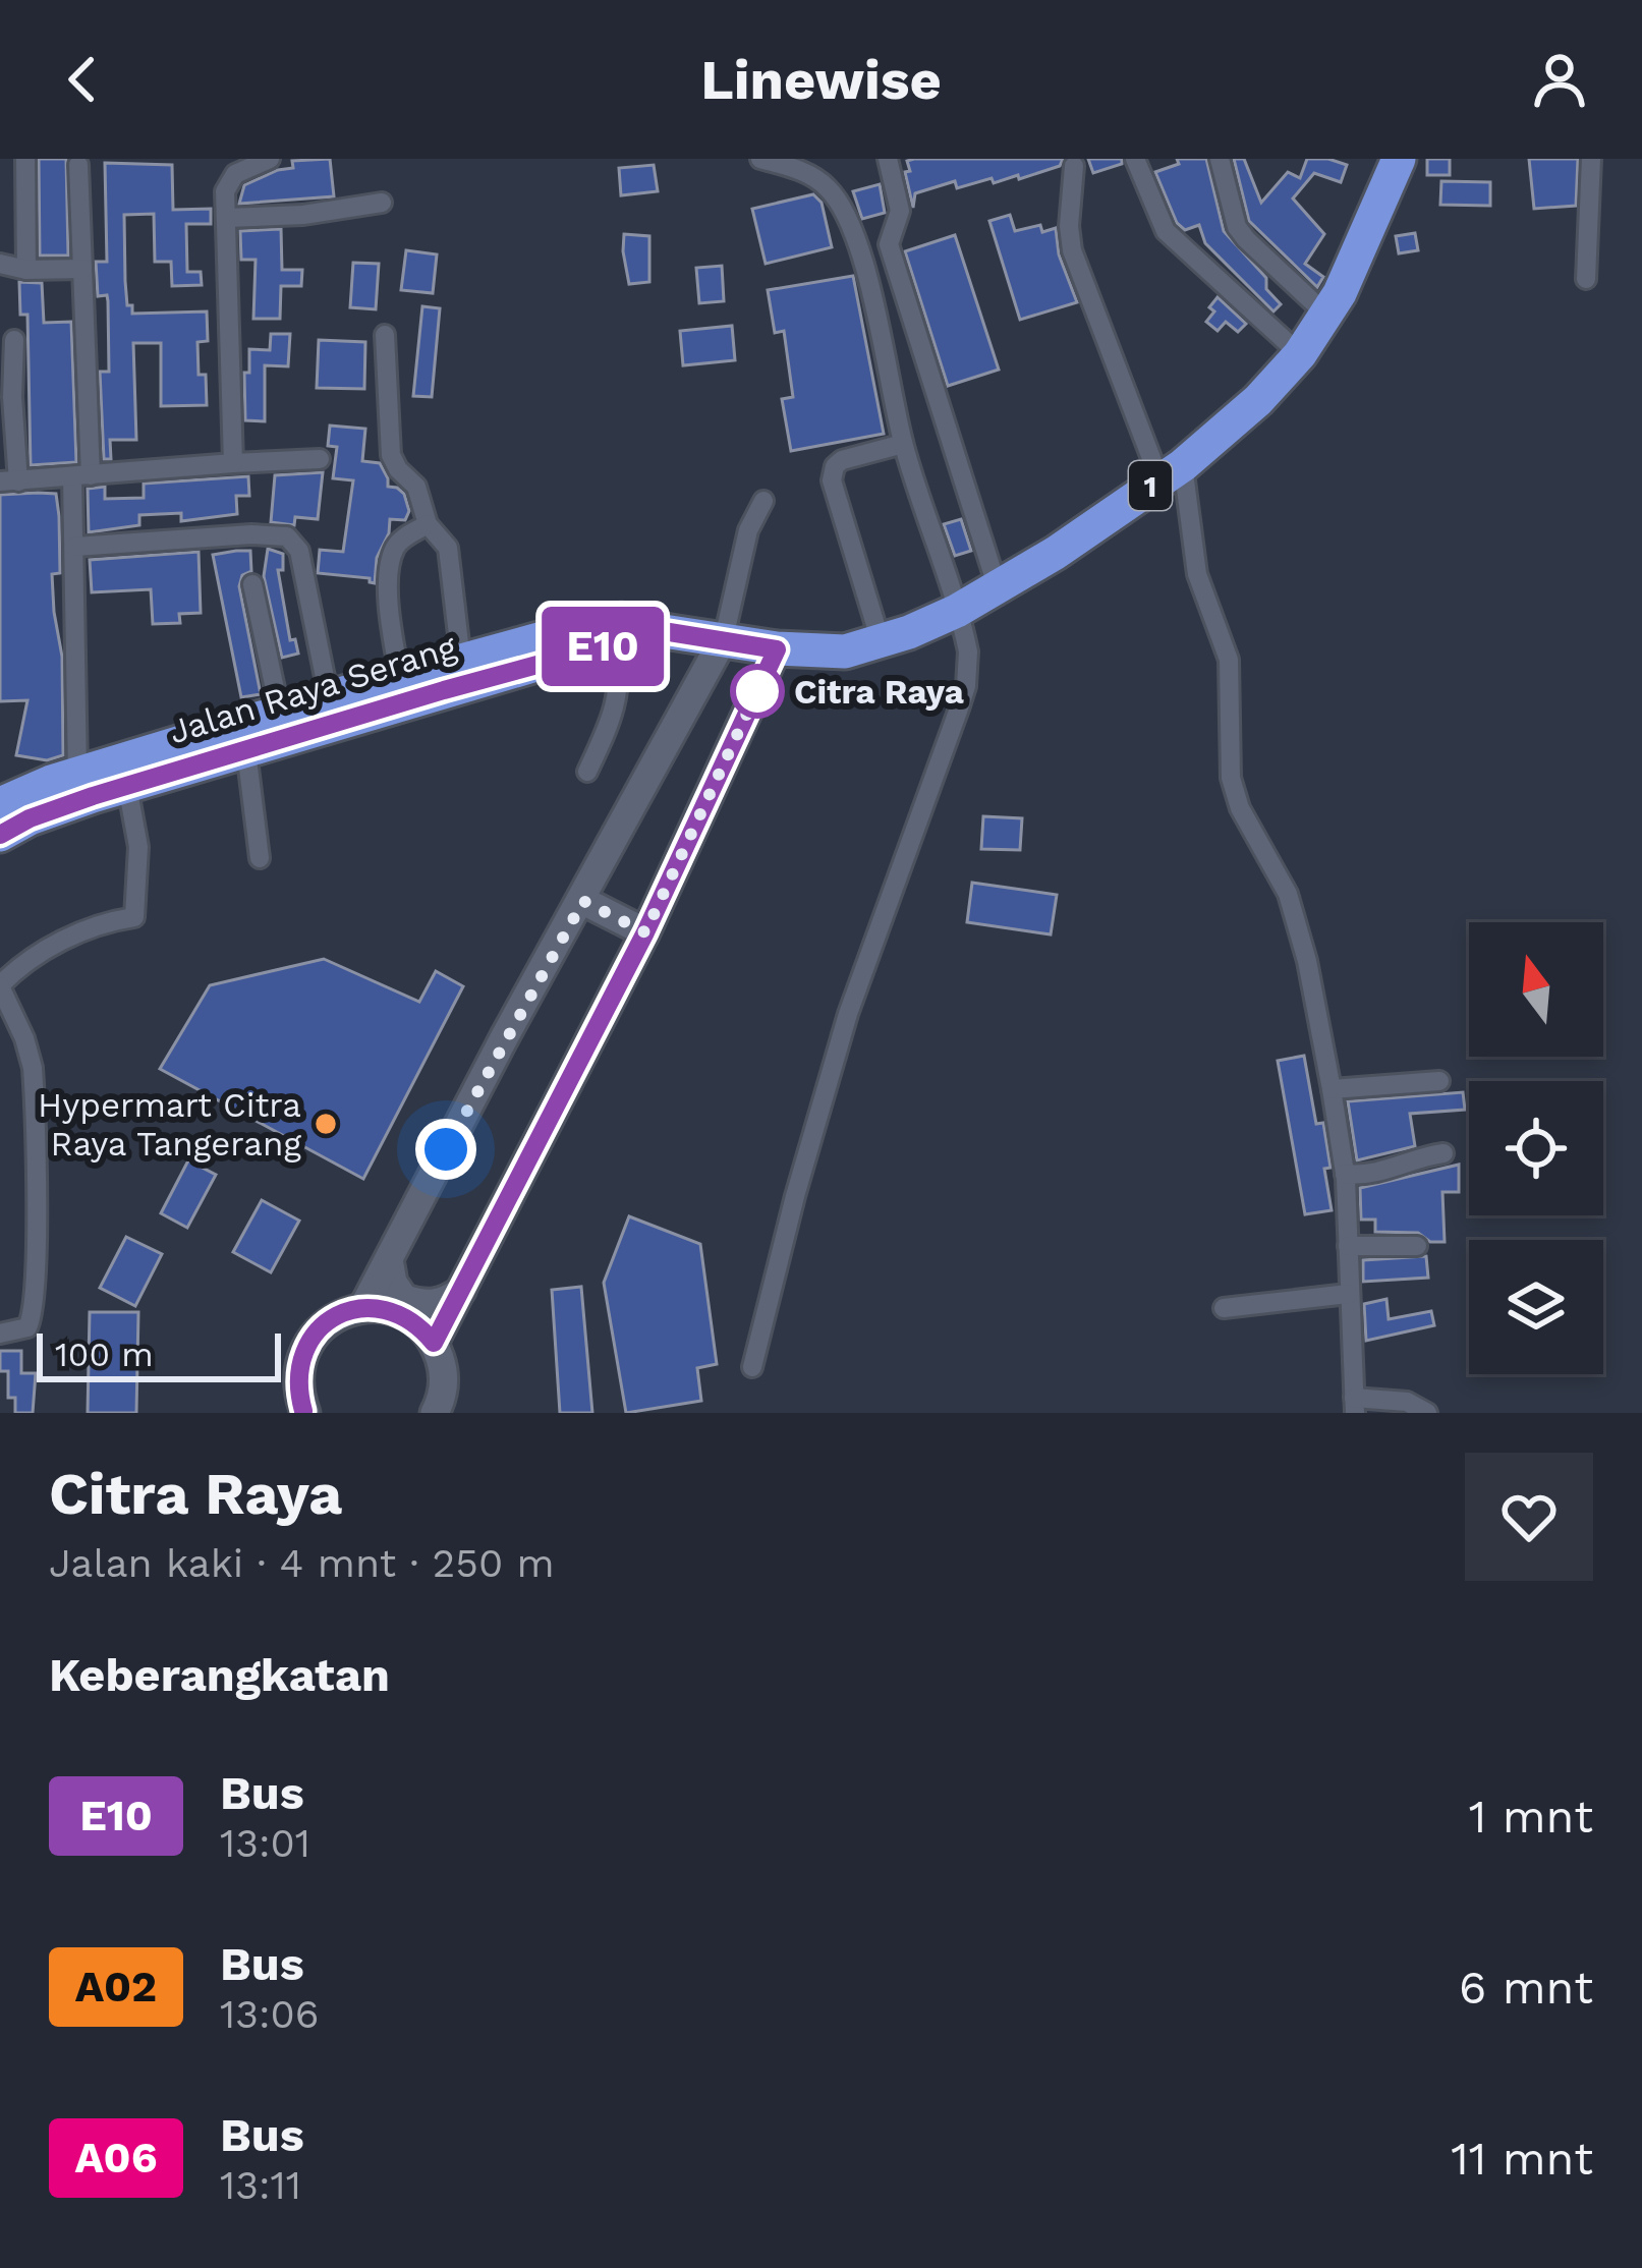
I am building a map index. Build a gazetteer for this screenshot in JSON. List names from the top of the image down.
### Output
{
  "streets": {
    "highway": ["1", "Jalan Raya Serang"]
  },
  "places": ["Citra Raya", "Hypermart Citra Raya Tangerang"],
  "lines": ["bus line E10"],
  "scale_bar": "100 m",
  "north": "top",
  "page": {
    "header": "Linewise",
    "on_map": "E10",
    "scale": "100 m",
    "heading": [
      ["Citra Raya", "Jalan kaki · 4 mnt · 250 m"],
      "Keberangkatan"
    ],
    "list": [
      {
        "mark": "E10",
        "name": "Bus",
        "note": "13:01",
        "value": "1 mnt"
      },
      {
        "mark": "A02",
        "name": "Bus",
        "note": "13:06",
        "value": "6 mnt"
      },
      {
        "mark": "A06",
        "name": "Bus",
        "note": "13:11",
        "value": "11 mnt"
      }
    ]
  }
}
